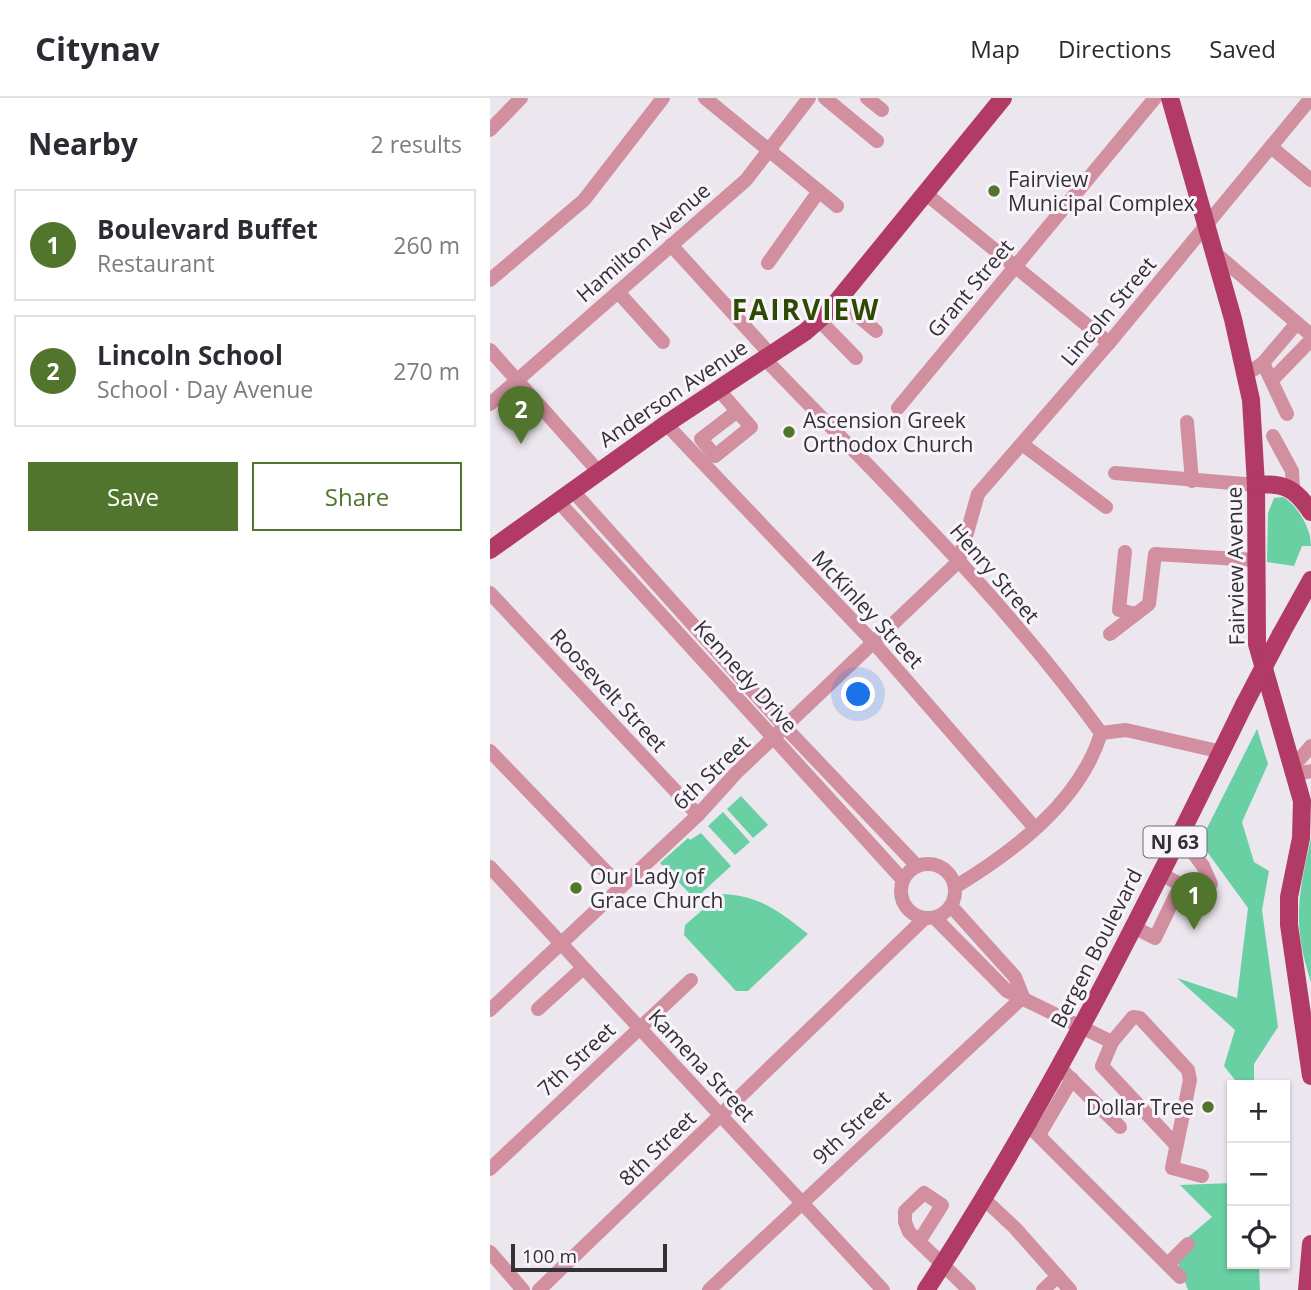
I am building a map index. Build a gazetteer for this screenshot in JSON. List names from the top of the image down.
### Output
{
  "streets": {
    "main road": [
      "Anderson Avenue",
      "Fairview Avenue",
      "NJ 63",
      "Bergen Boulevard"
    ],
    "street": [
      "Hamilton Avenue",
      "Grant Street",
      "Lincoln Street",
      "Henry Street",
      "McKinley Street",
      "Kennedy Drive",
      "Roosevelt Street",
      "6th Street",
      "7th Street",
      "Kamena Street",
      "9th Street",
      "8th Street"
    ]
  },
  "crossings": [
    ["Hamilton Avenue", "Henry Street"],
    ["Grant Street", "Fairview Avenue"],
    ["Lincoln Street", "Fairview Avenue"],
    ["Lincoln Street", "Henry Street"],
    ["Lincoln Street", "6th Street"],
    ["Anderson Avenue", "Henry Street"],
    ["Anderson Avenue", "McKinley Street"],
    ["Anderson Avenue", "Kennedy Drive"],
    ["Henry Street", "6th Street"],
    ["McKinley Street", "6th Street"],
    ["Kennedy Drive", "6th Street"],
    ["Kennedy Drive", "8th Street"],
    ["Roosevelt Street", "6th Street"],
    ["6th Street", "Kamena Street"],
    ["7th Street", "Kamena Street"],
    ["Kamena Street", "9th Street"],
    ["Kamena Street", "8th Street"]
  ],
  "districts": ["FAIRVIEW"],
  "places": [
    "Fairview Municipal Complex",
    "Ascension Greek Orthodox Church",
    "Our Lady of Grace Church",
    "Dollar Tree"
  ],
  "scale_bar": "100 m",
  "page": {
    "header": "Citynav",
    "nav": ["Map", "Directions", "Saved"],
    "heading": ["Nearby", "2 results"],
    "list": [
      {
        "mark": "1",
        "name": "Boulevard Buffet",
        "note": "Restaurant",
        "value": "260 m"
      },
      {
        "mark": "2",
        "name": "Lincoln School",
        "note": "School · Day Avenue",
        "value": "270 m"
      }
    ],
    "pins": ["2", "1"],
    "buttons": ["Save", "Share"],
    "map_buttons": ["+", "−"],
    "scale": "100 m"
  }
}
